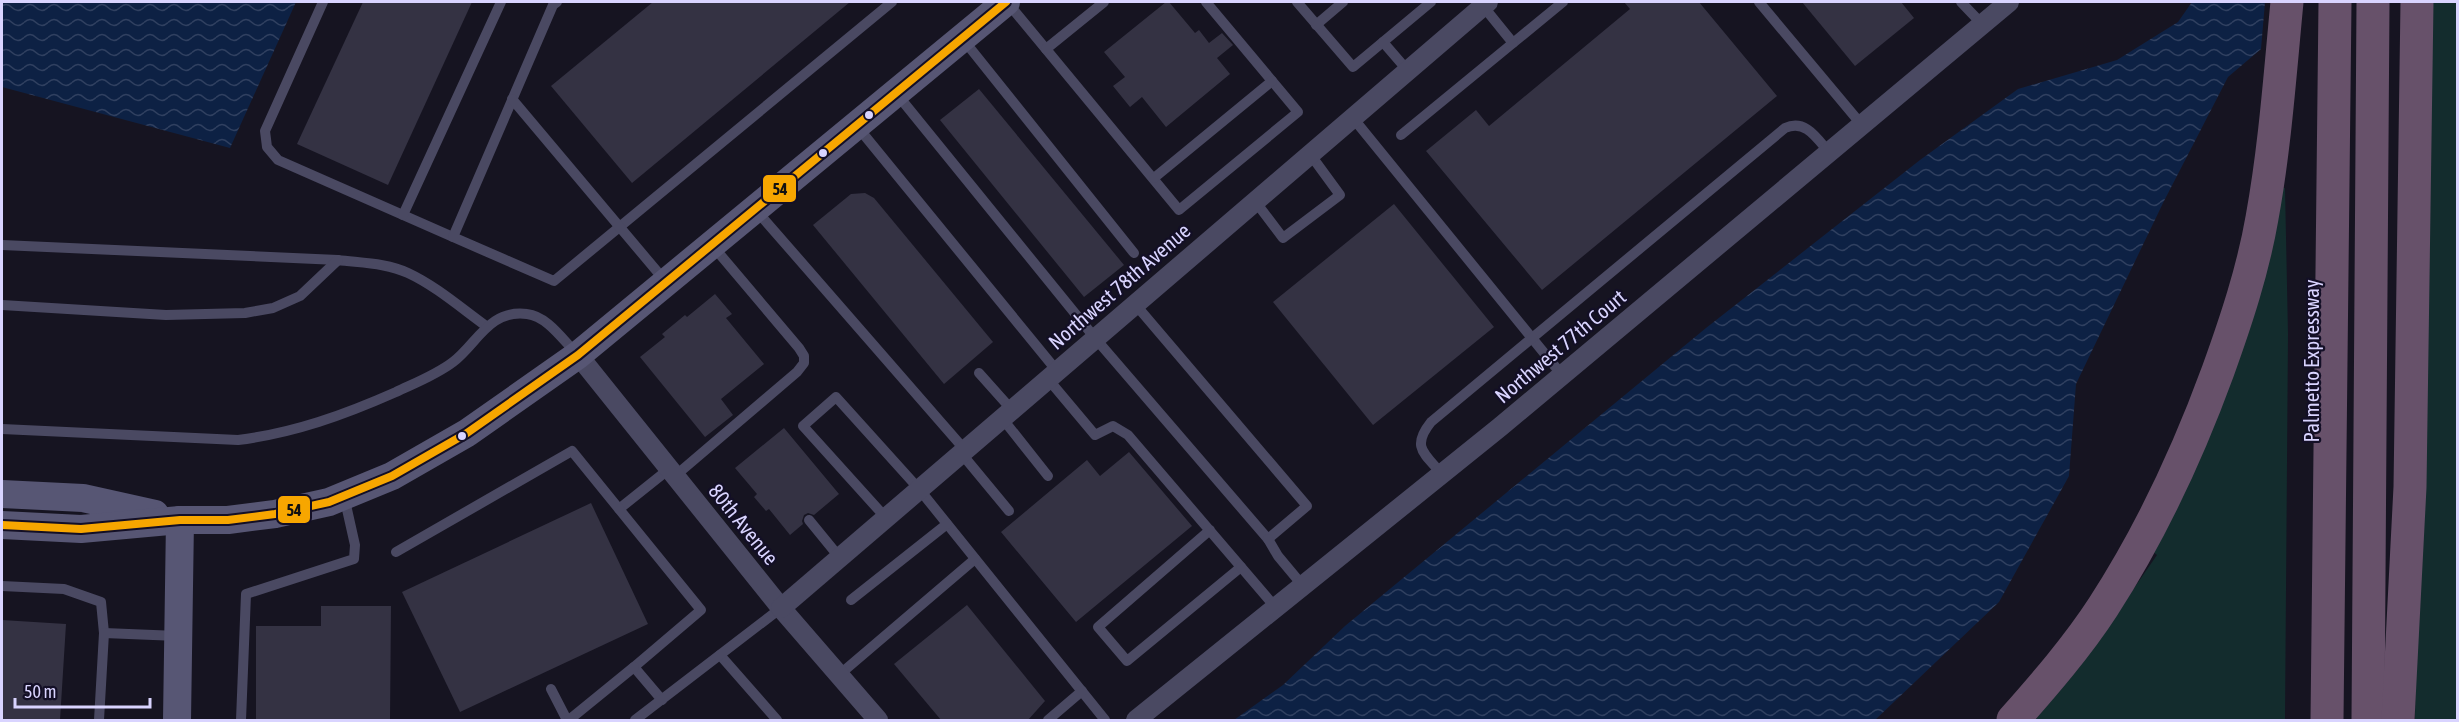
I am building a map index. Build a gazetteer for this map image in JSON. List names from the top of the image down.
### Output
{
  "streets": {
    "highway": ["Palmetto Expressway"],
    "street": ["Northwest 78th Avenue", "Northwest 77th Court", "80th Avenue"]
  },
  "crossings": [
    ["Northwest 78th Avenue", "80th Avenue"]
  ],
  "lines": ["transit line 54"],
  "scale_bar": "50 m"
}
